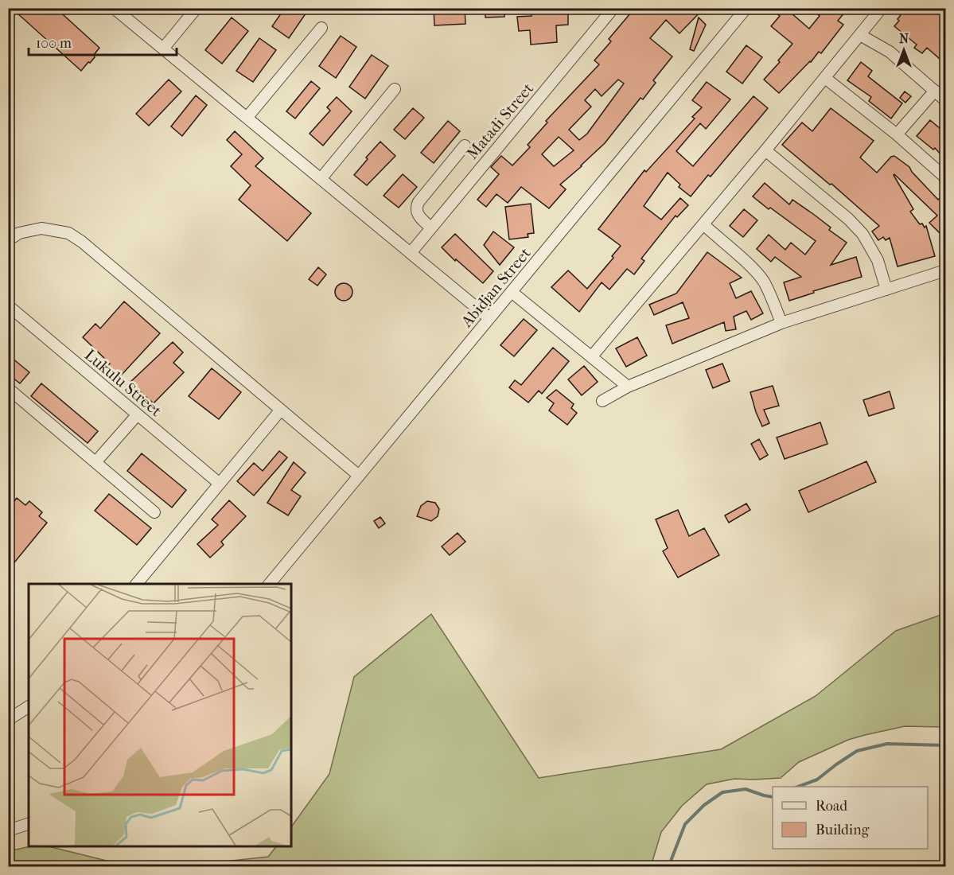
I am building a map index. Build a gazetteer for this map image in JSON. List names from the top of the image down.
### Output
{
  "streets": {
    "street": ["Matadi Street", "Abidjan Street", "Lukulu Street"]
  },
  "legend": ["Road", "Building"],
  "scale_bar": "100 m",
  "north": "top"
}
